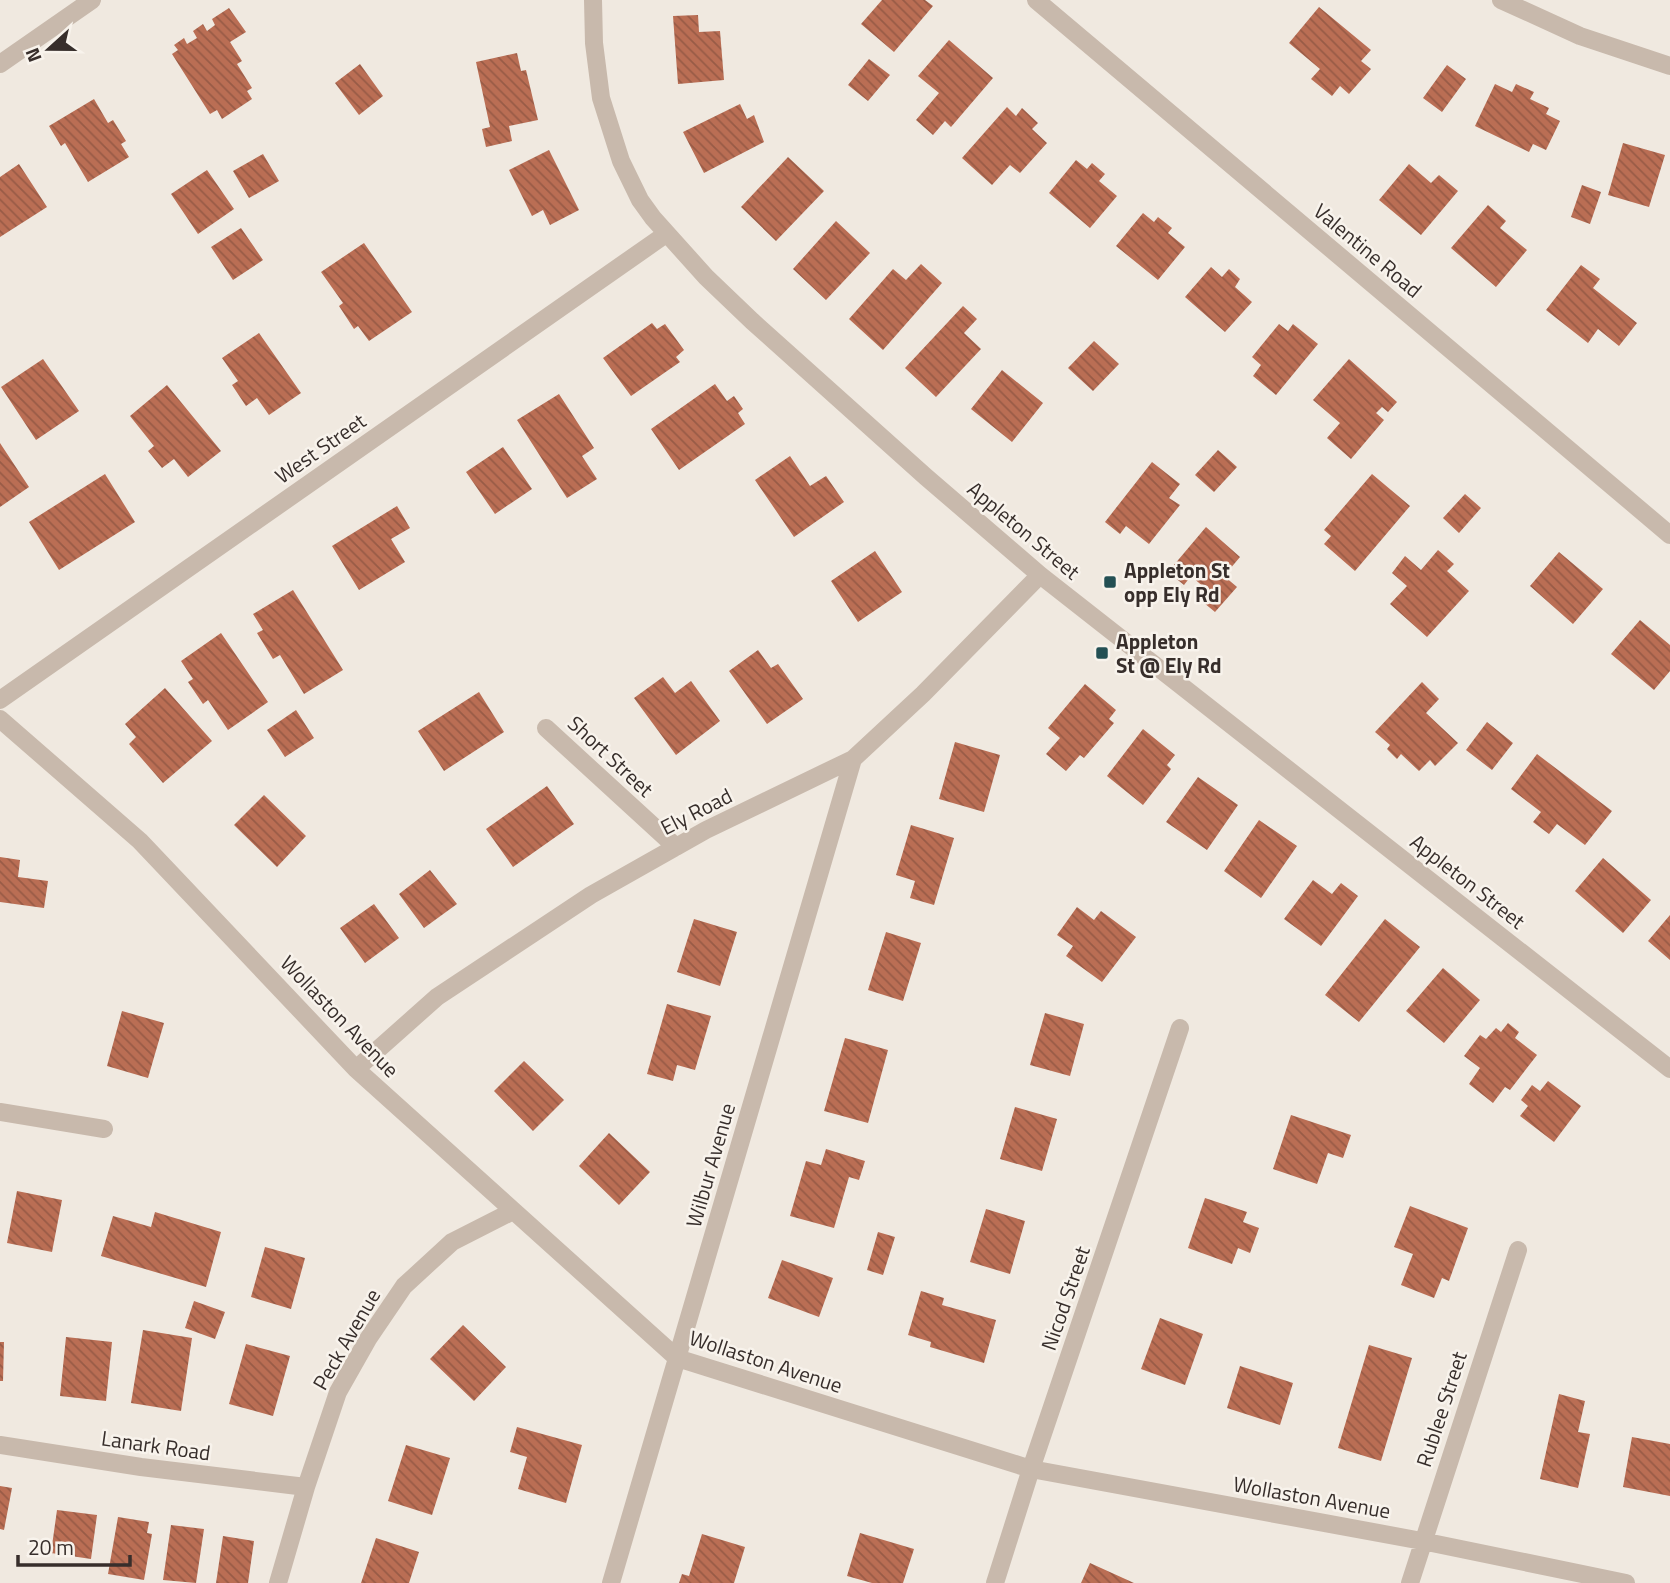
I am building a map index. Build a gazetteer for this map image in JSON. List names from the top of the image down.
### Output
{
  "streets": {
    "street": [
      "Valentine Road",
      "West Street",
      "Appleton Street",
      "Short Street",
      "Ely Road",
      "Wollaston Avenue",
      "Wilbur Avenue",
      "Nicod Street",
      "Peck Avenue",
      "Rublee Street",
      "Lanark Road"
    ]
  },
  "crossings": [
    ["West Street", "Appleton Street"],
    ["Appleton Street", "Ely Road"],
    ["Short Street", "Ely Road"],
    ["Ely Road", "Wollaston Avenue"],
    ["Ely Road", "Wilbur Avenue"],
    ["Wollaston Avenue", "Wilbur Avenue"],
    ["Wollaston Avenue", "Nicod Street"],
    ["Wollaston Avenue", "Peck Avenue"],
    ["Wollaston Avenue", "Rublee Street"],
    ["Peck Avenue", "Lanark Road"]
  ],
  "places": {
    "transit": ["Appleton St opp Ely Rd", "Appleton St @ Ely Rd"]
  },
  "scale_bar": "20 m",
  "north": "left"
}
